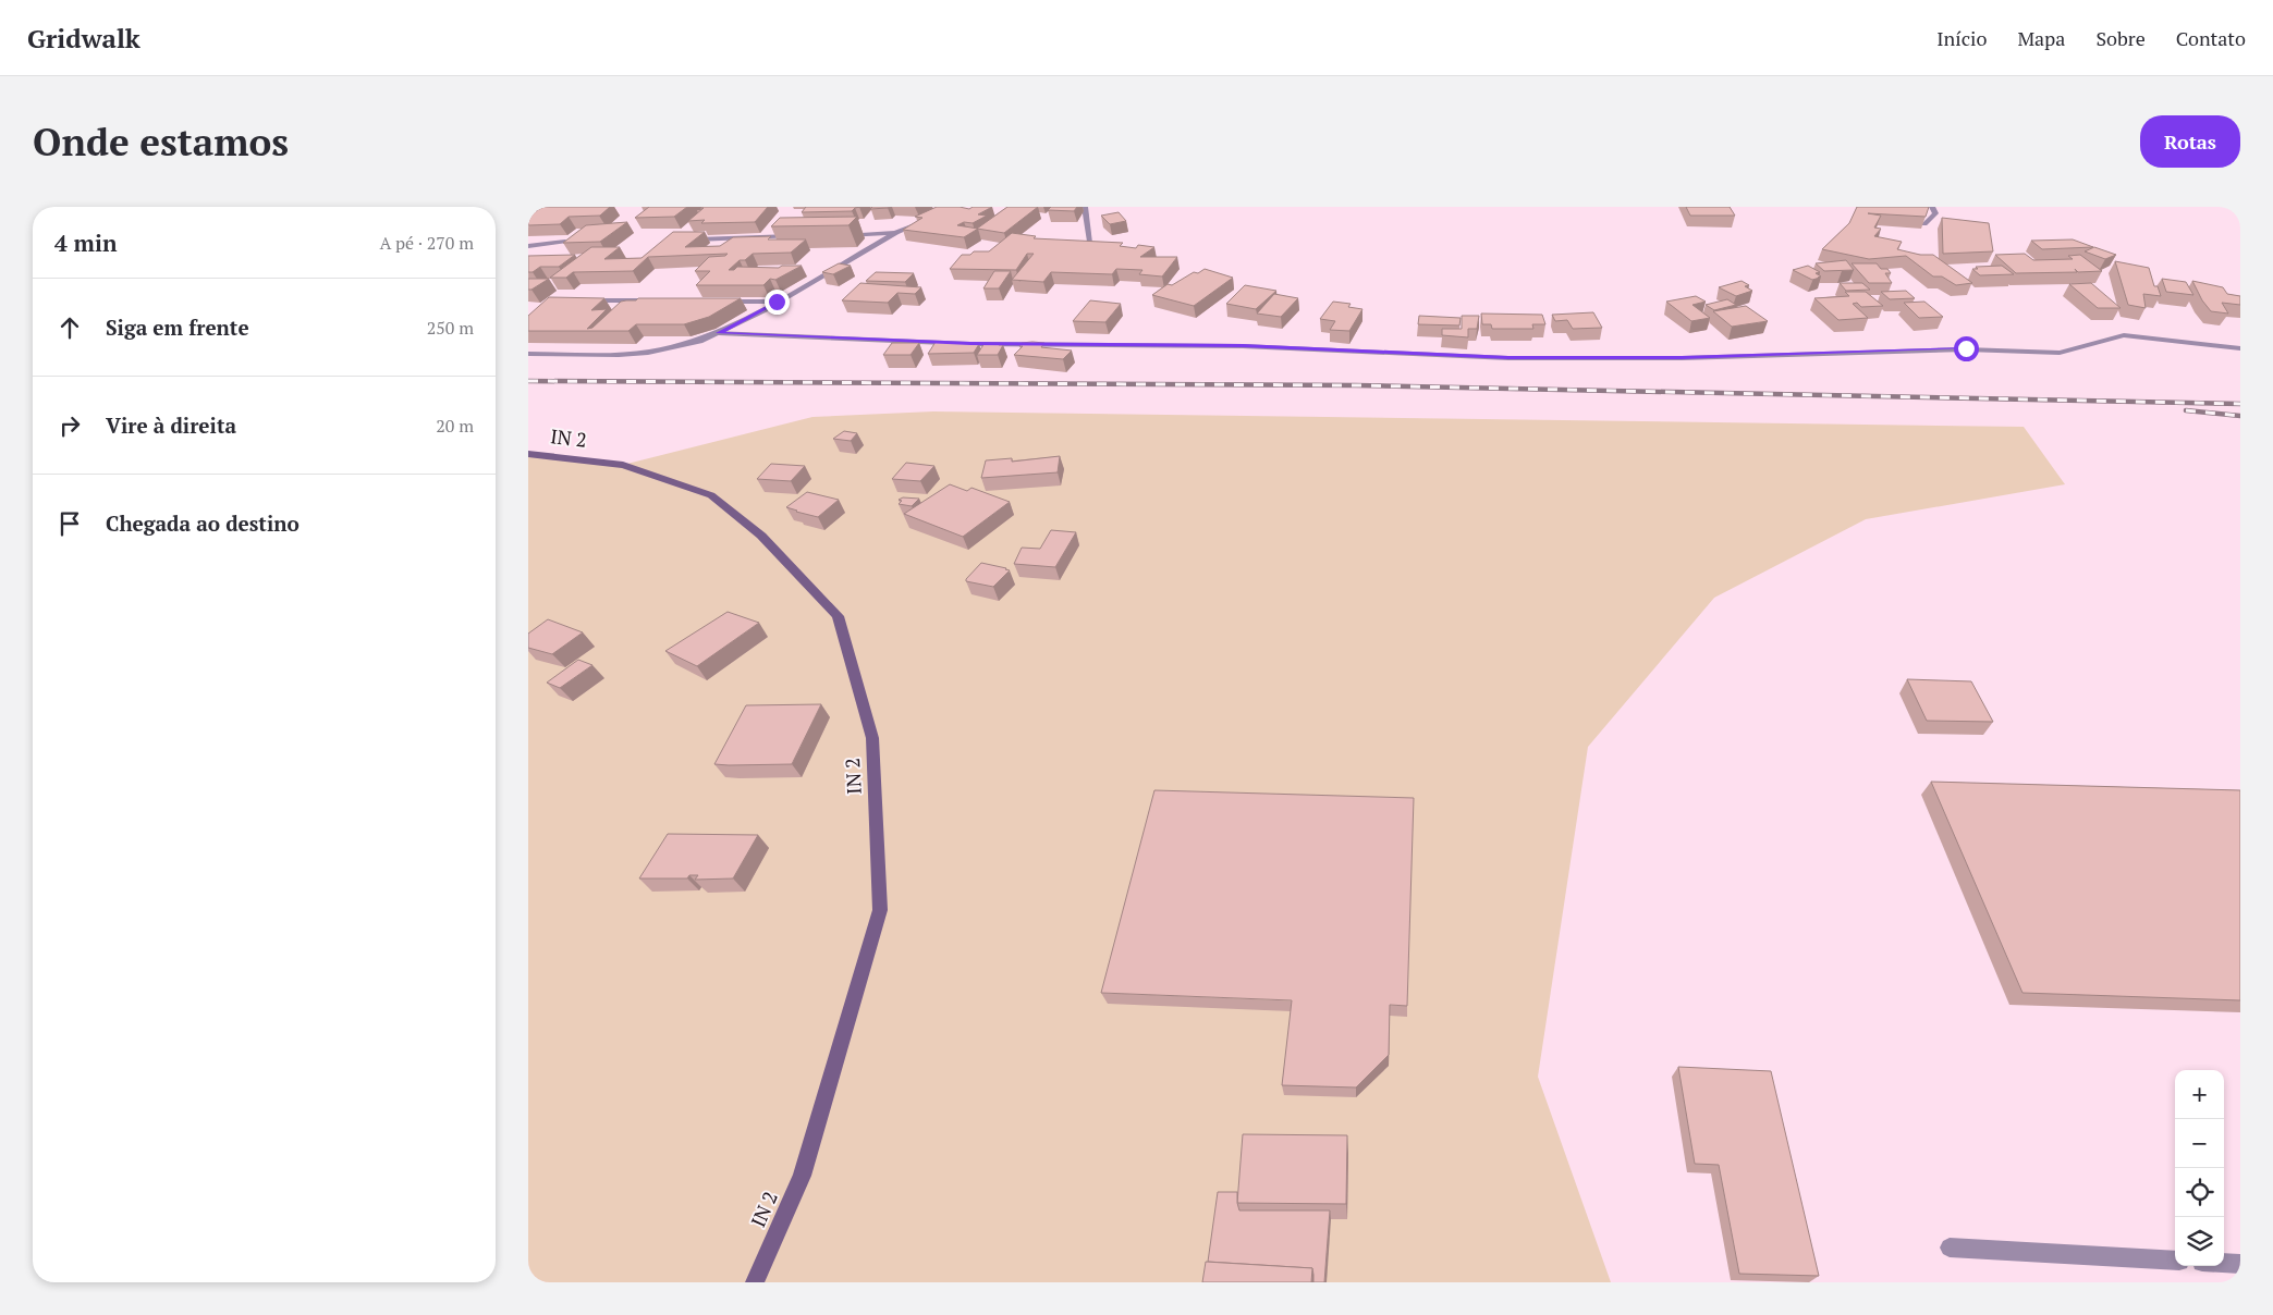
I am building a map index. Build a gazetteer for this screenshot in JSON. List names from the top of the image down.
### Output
{
  "streets": {
    "street": ["IN 2"]
  },
  "page": {
    "header": "Gridwalk",
    "nav": [
      "Início",
      "Mapa",
      "Sobre",
      "Contato"
    ],
    "buttons": "Rotas",
    "title": "Onde estamos",
    "heading": ["4 min", "A pé · 270 m"],
    "list": [
      ["Siga em frente", "250 m"],
      ["Vire à direita", "20 m"],
      "Chegada ao destino"
    ],
    "map_buttons": ["+", "−"]
  }
}
